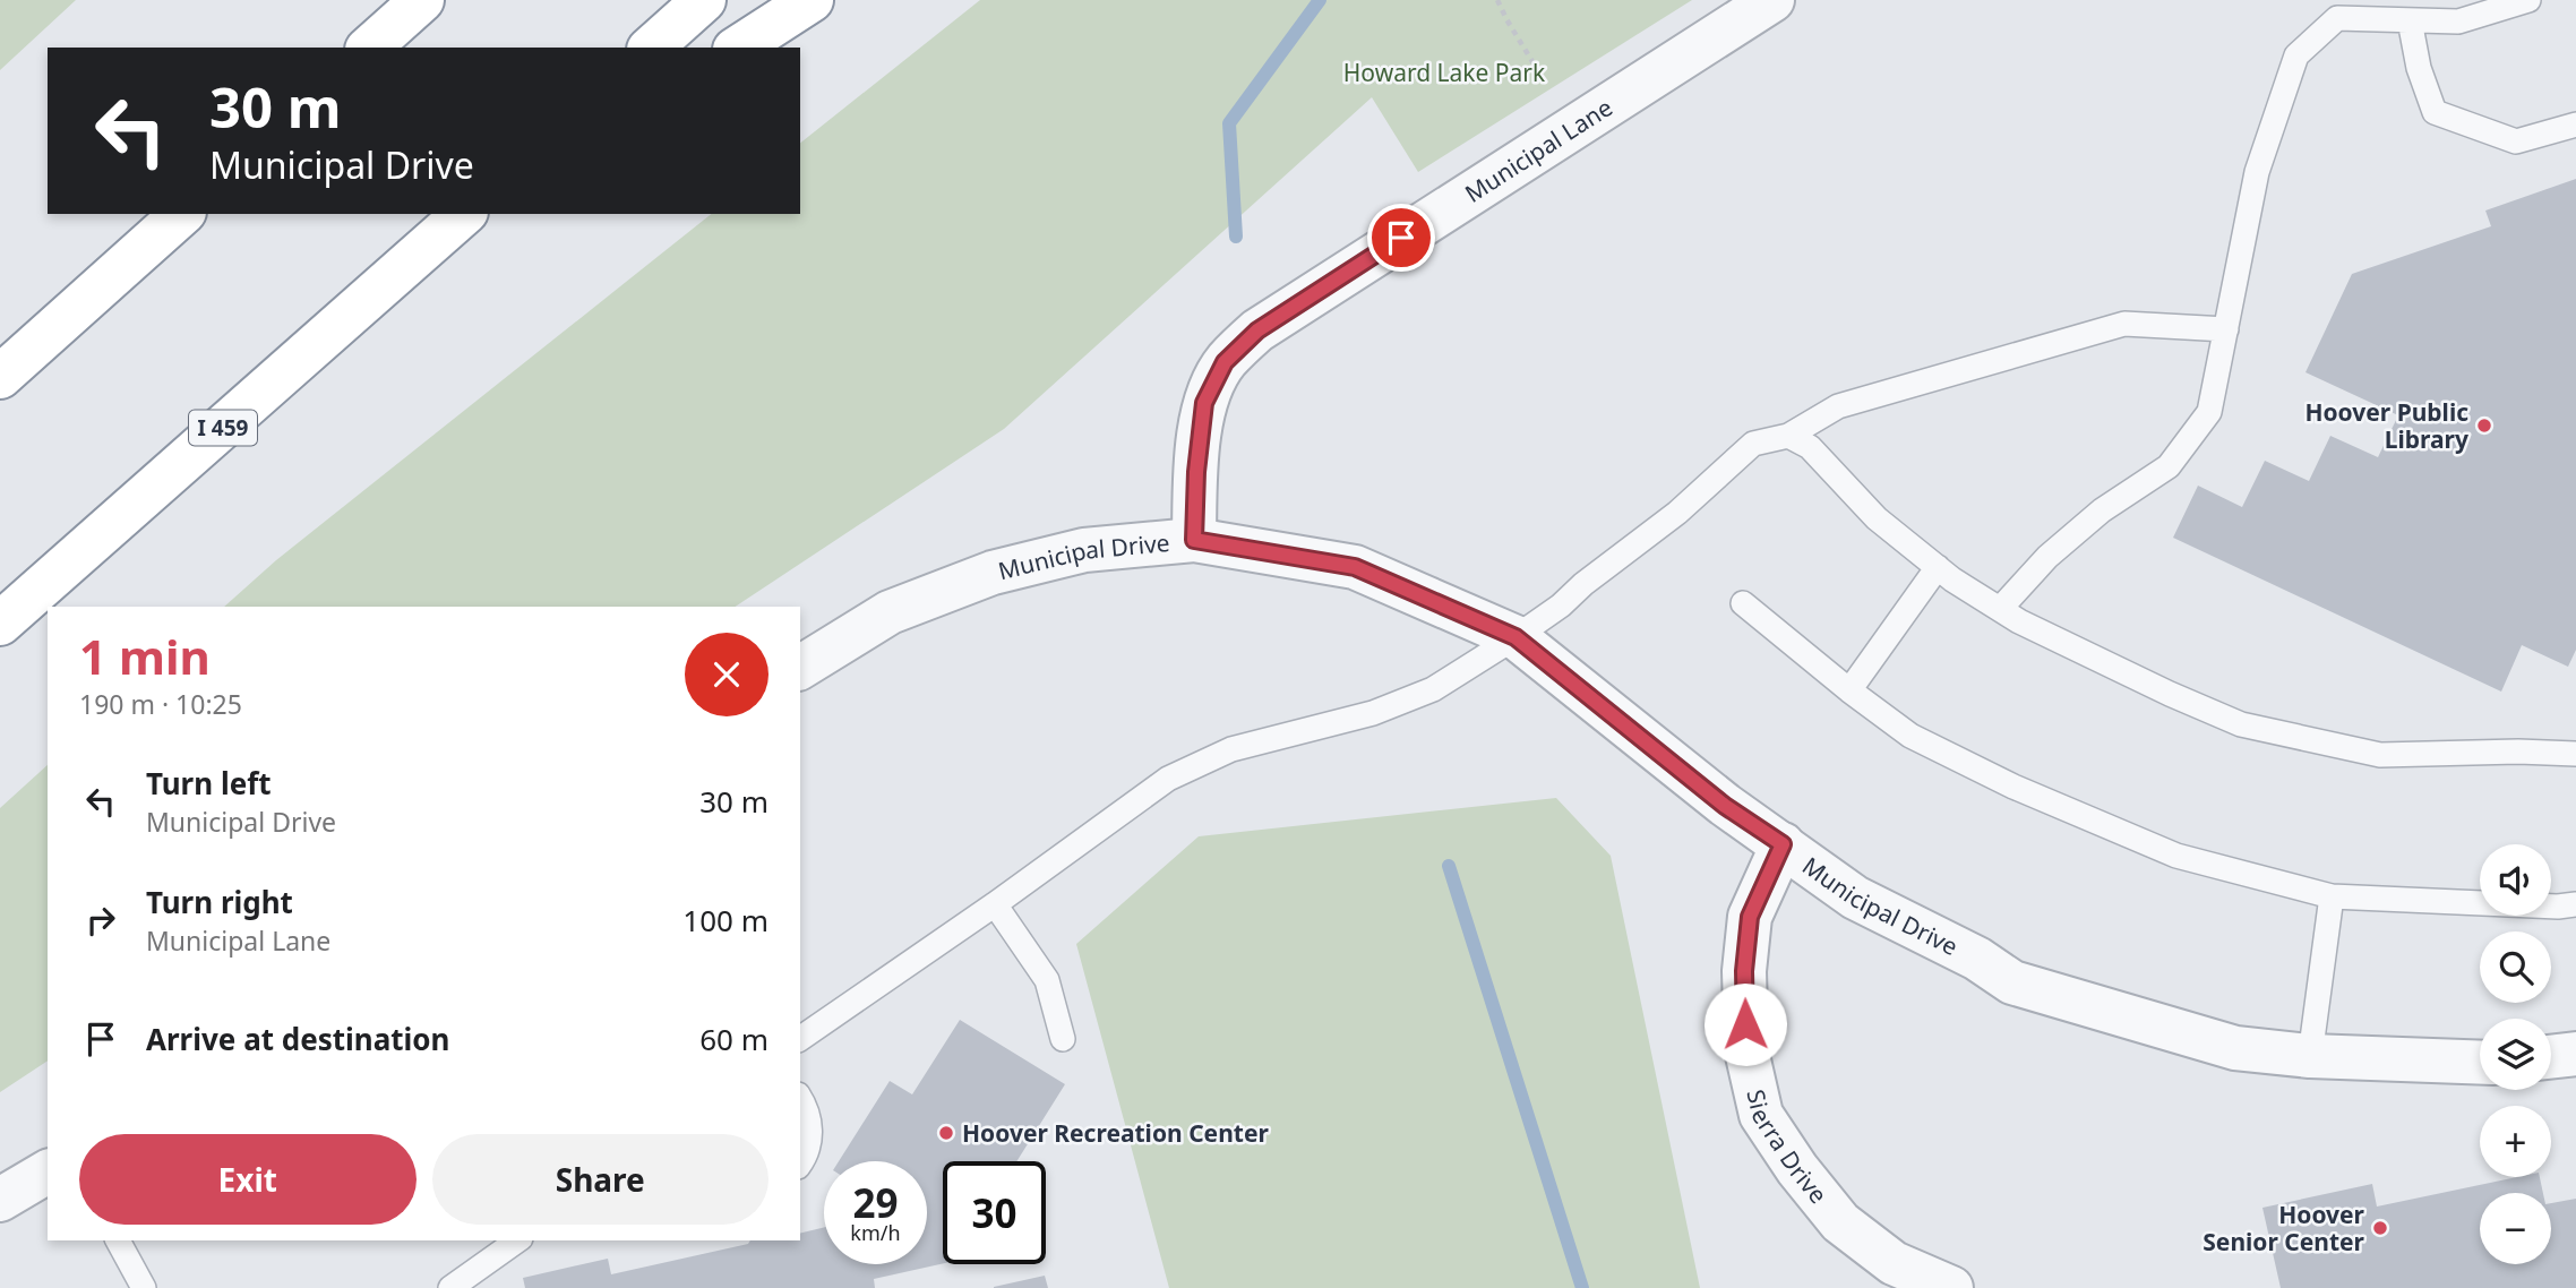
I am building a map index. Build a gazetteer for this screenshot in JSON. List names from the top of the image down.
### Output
{
  "streets": {
    "highway": ["I 459"],
    "street": ["Municipal Lane", "Municipal Drive", "Sierra Drive"]
  },
  "crossings": [
    ["Municipal Lane", "Municipal Drive"],
    ["Municipal Drive", "Sierra Drive"]
  ],
  "parks": ["Howard Lake Park"],
  "places": ["Hoover Public Library", "Hoover Recreation Center", "Hoover Senior Center"],
  "page": {
    "turn": ["30 m", "Municipal Drive"],
    "heading": ["1 min", "190 m · 10:25"],
    "list": [
      {
        "name": "Turn left",
        "note": "Municipal Drive",
        "value": "30 m"
      },
      {
        "name": "Turn right",
        "note": "Municipal Lane",
        "value": "100 m"
      },
      {
        "name": "Arrive at destination",
        "value": "60 m"
      }
    ],
    "map_buttons": ["+", "−"],
    "buttons": ["Exit", "Share"],
    "speed": "29 km/h",
    "limit": "30"
  }
}
